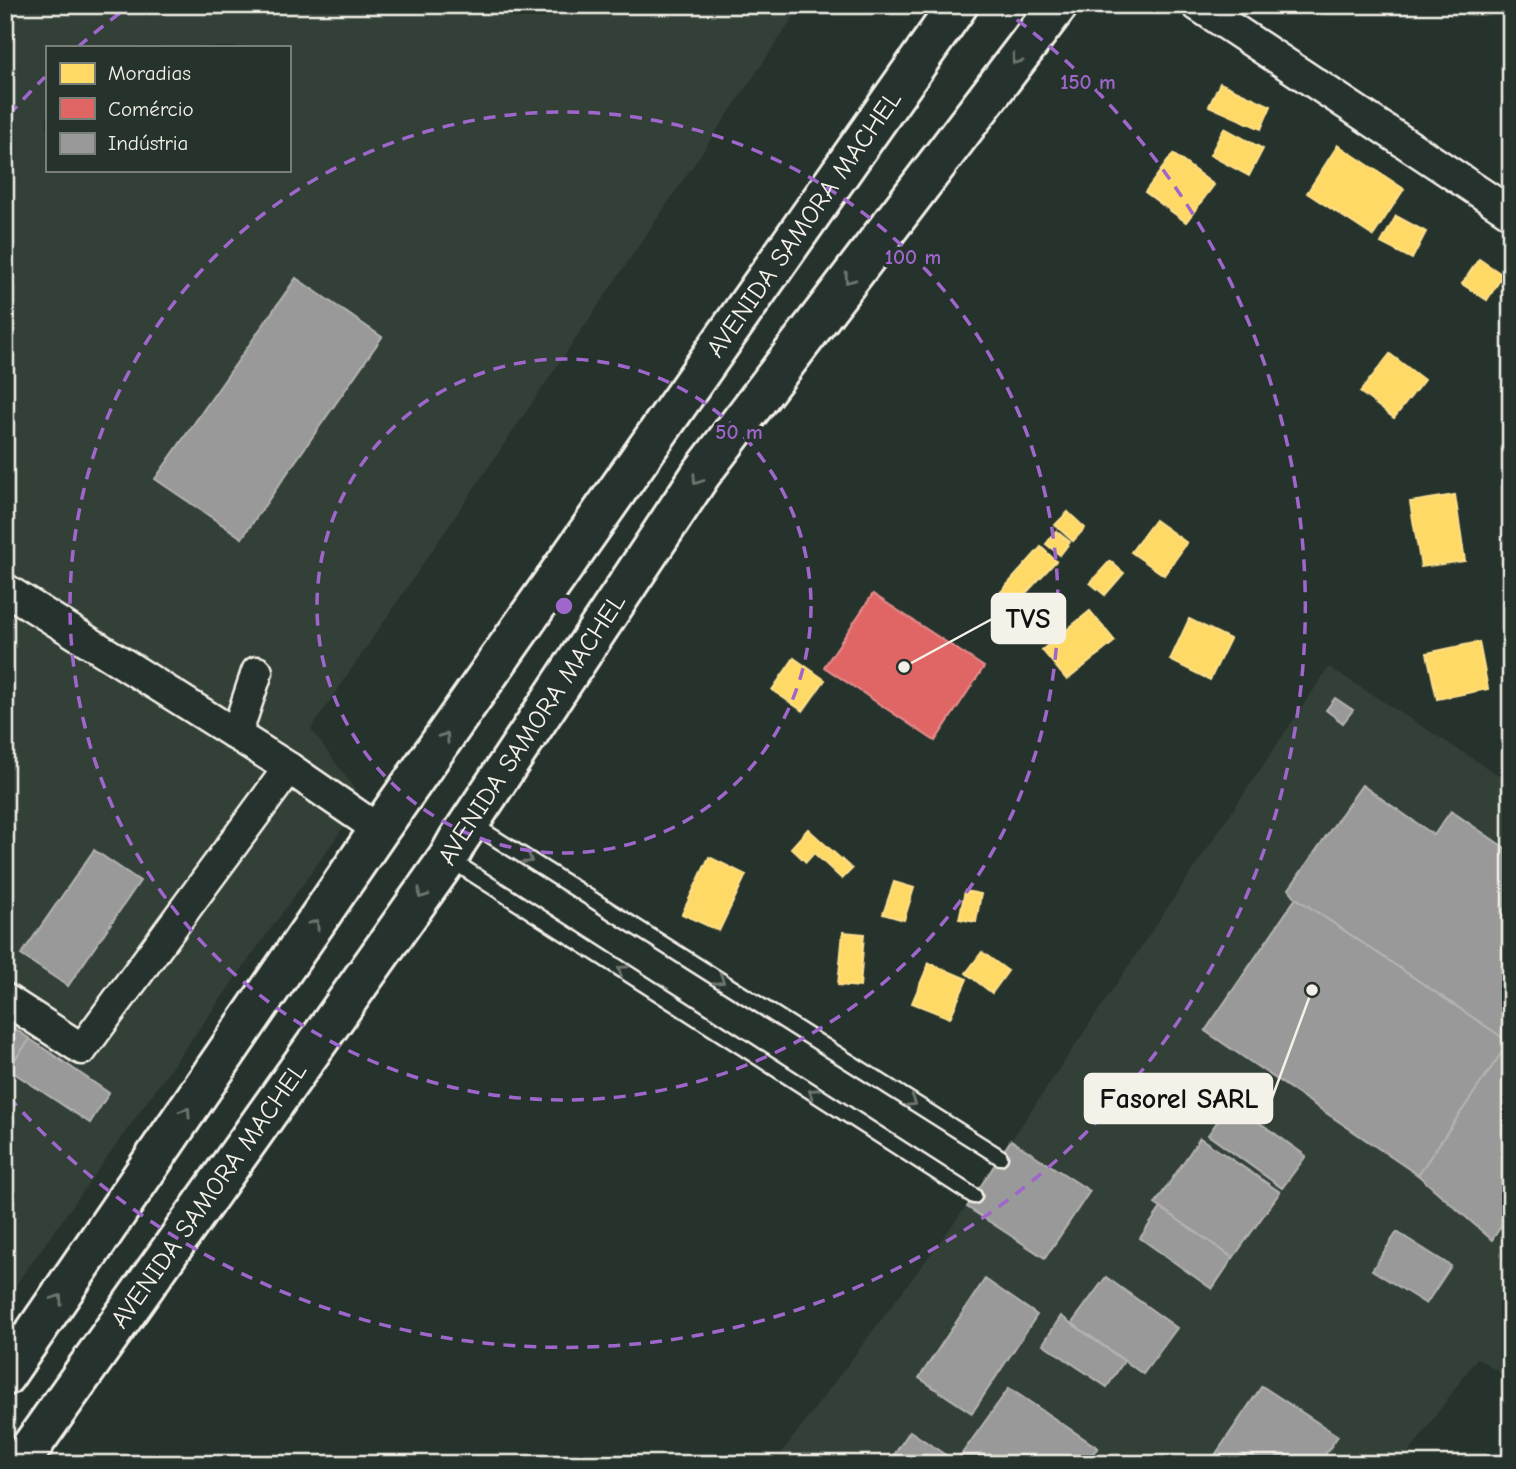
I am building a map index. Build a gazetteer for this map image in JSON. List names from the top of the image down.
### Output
{
  "streets": {
    "highway": ["AVENIDA SAMORA MACHEL"]
  },
  "places": ["TVS", "Fasorel SARL"],
  "legend": ["Moradias", "Comércio", "Indústria"],
  "rings": ["150 m", "100 m", "50 m"]
}
